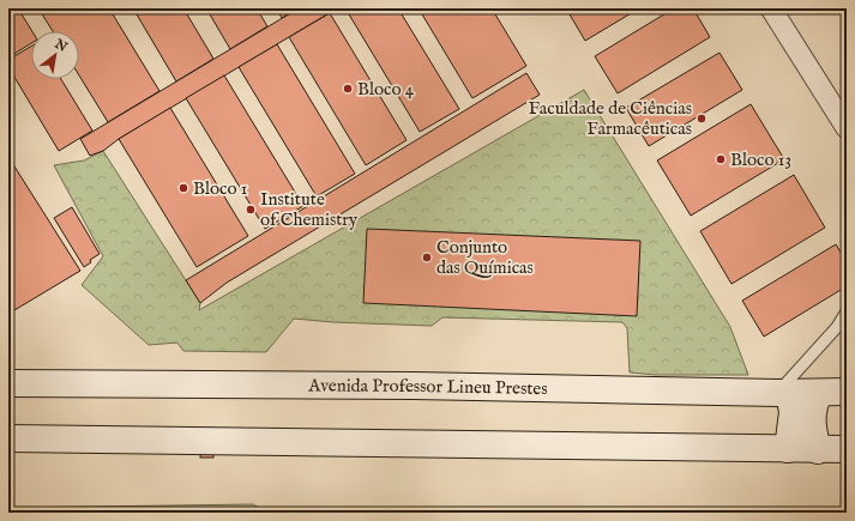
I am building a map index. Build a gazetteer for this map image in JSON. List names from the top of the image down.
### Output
{
  "streets": {
    "main road": ["Avenida Professor Lineu Prestes"]
  },
  "places": [
    "Bloco 4",
    "Faculdade de Ciências Farmacêuticas",
    "Bloco 13",
    "Bloco 1",
    "Institute of Chemistry",
    "Conjunto das Químicas"
  ],
  "north": "top right"
}
